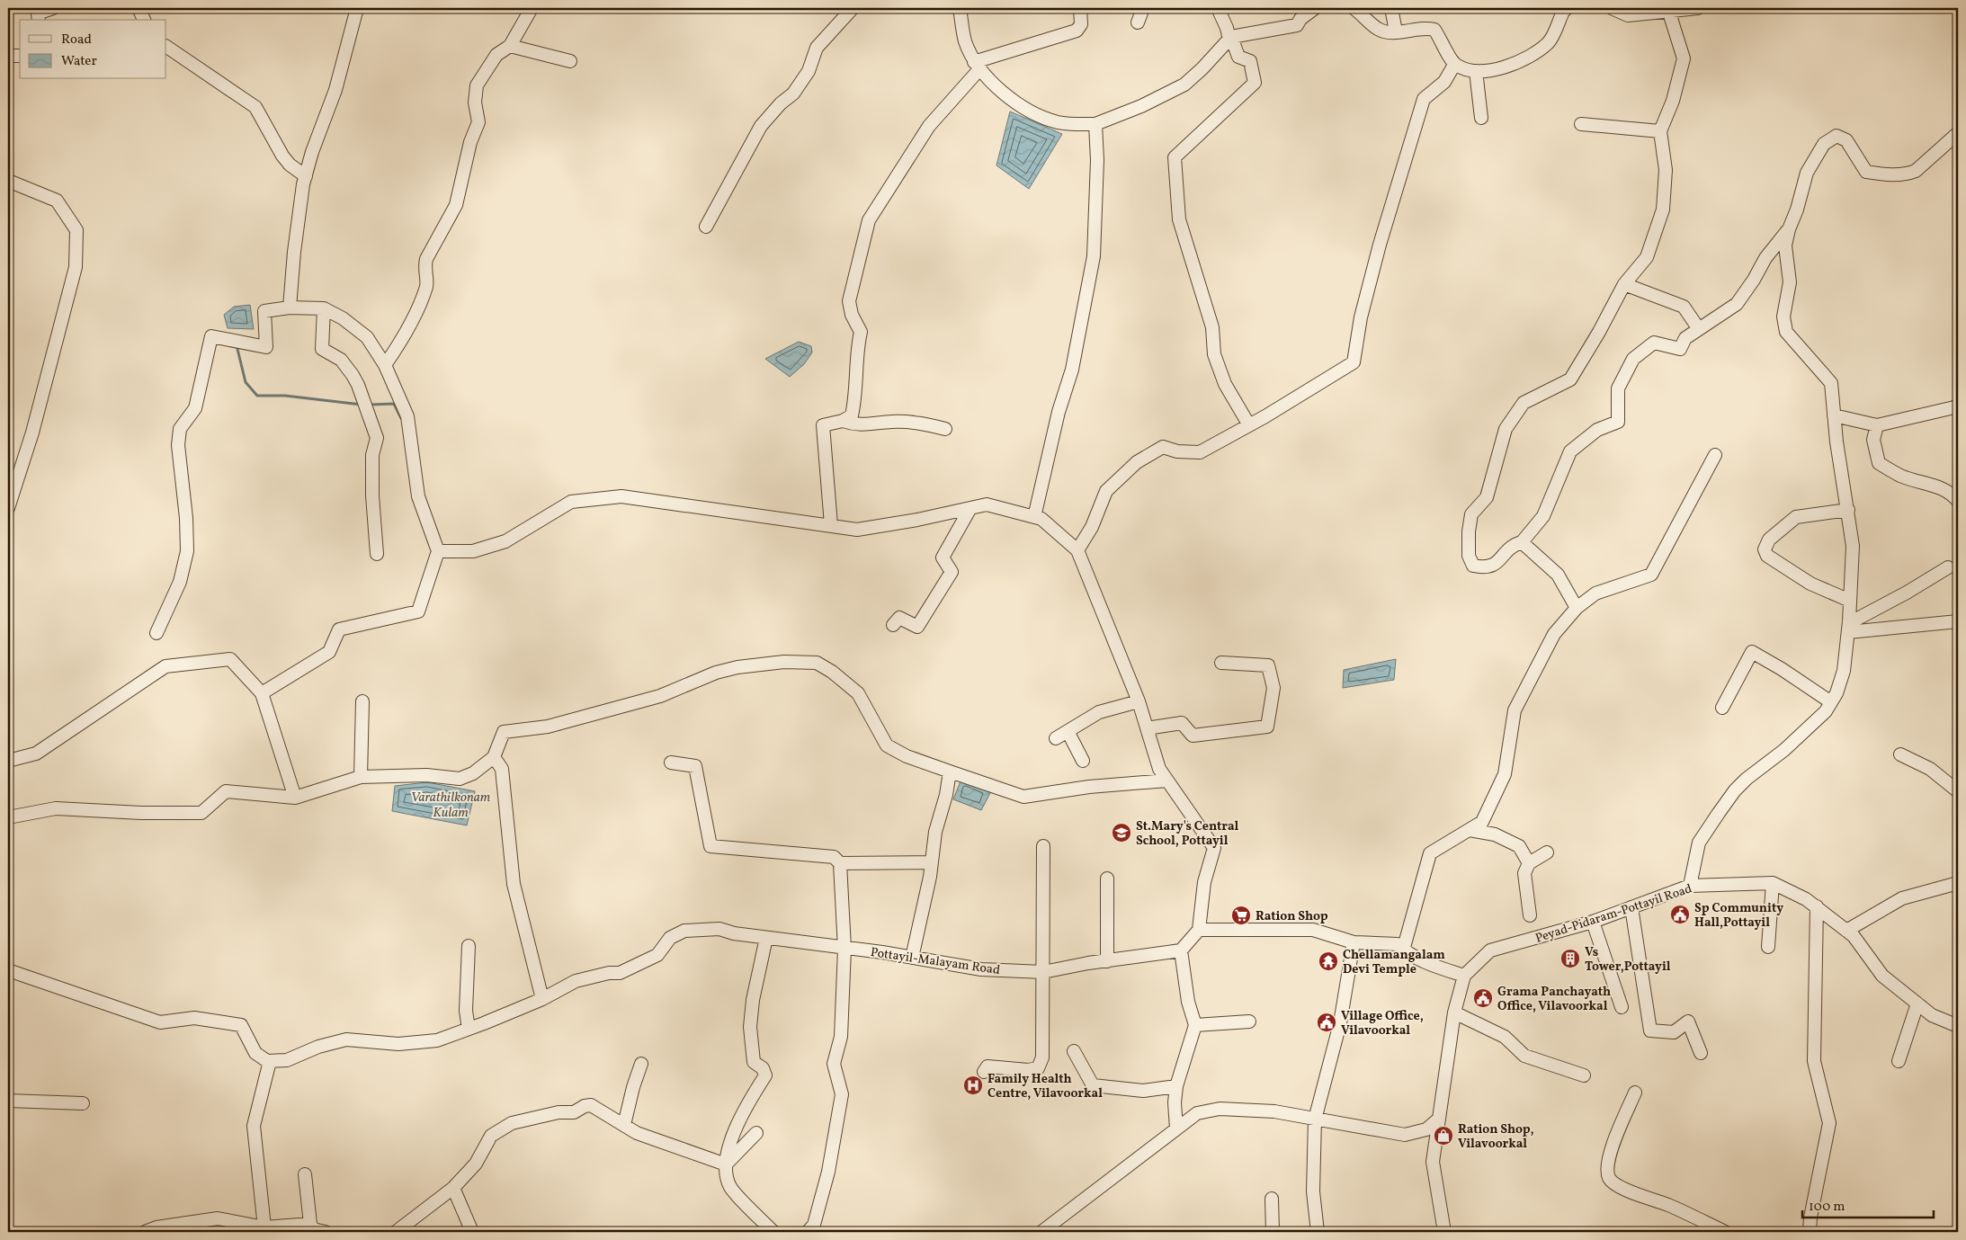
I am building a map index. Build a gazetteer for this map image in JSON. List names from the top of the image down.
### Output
{
  "streets": {
    "street": ["Peyad-Pidaram-Pottayil Road", "Pottayil-Malayam Road"]
  },
  "water": ["Varathilkonam Kulam"],
  "places": {
    "school or university": ["St.Mary's Central School, Pottayil"],
    "public building": ["Sp Community Hall,Pottayil", "Grama Panchayath Office, Vilavoorkal", "Village Office, Vilavoorkal"],
    "supermarket": ["Ration Shop"],
    "building": ["Vs Tower,Pottayil"],
    "temple": ["Chellamangalam Devi Temple"],
    "hospital": ["Family Health Centre, Vilavoorkal"],
    "shop": ["Ration Shop, Vilavoorkal"]
  },
  "legend": ["Road", "Water"],
  "scale_bar": "100 m"
}
